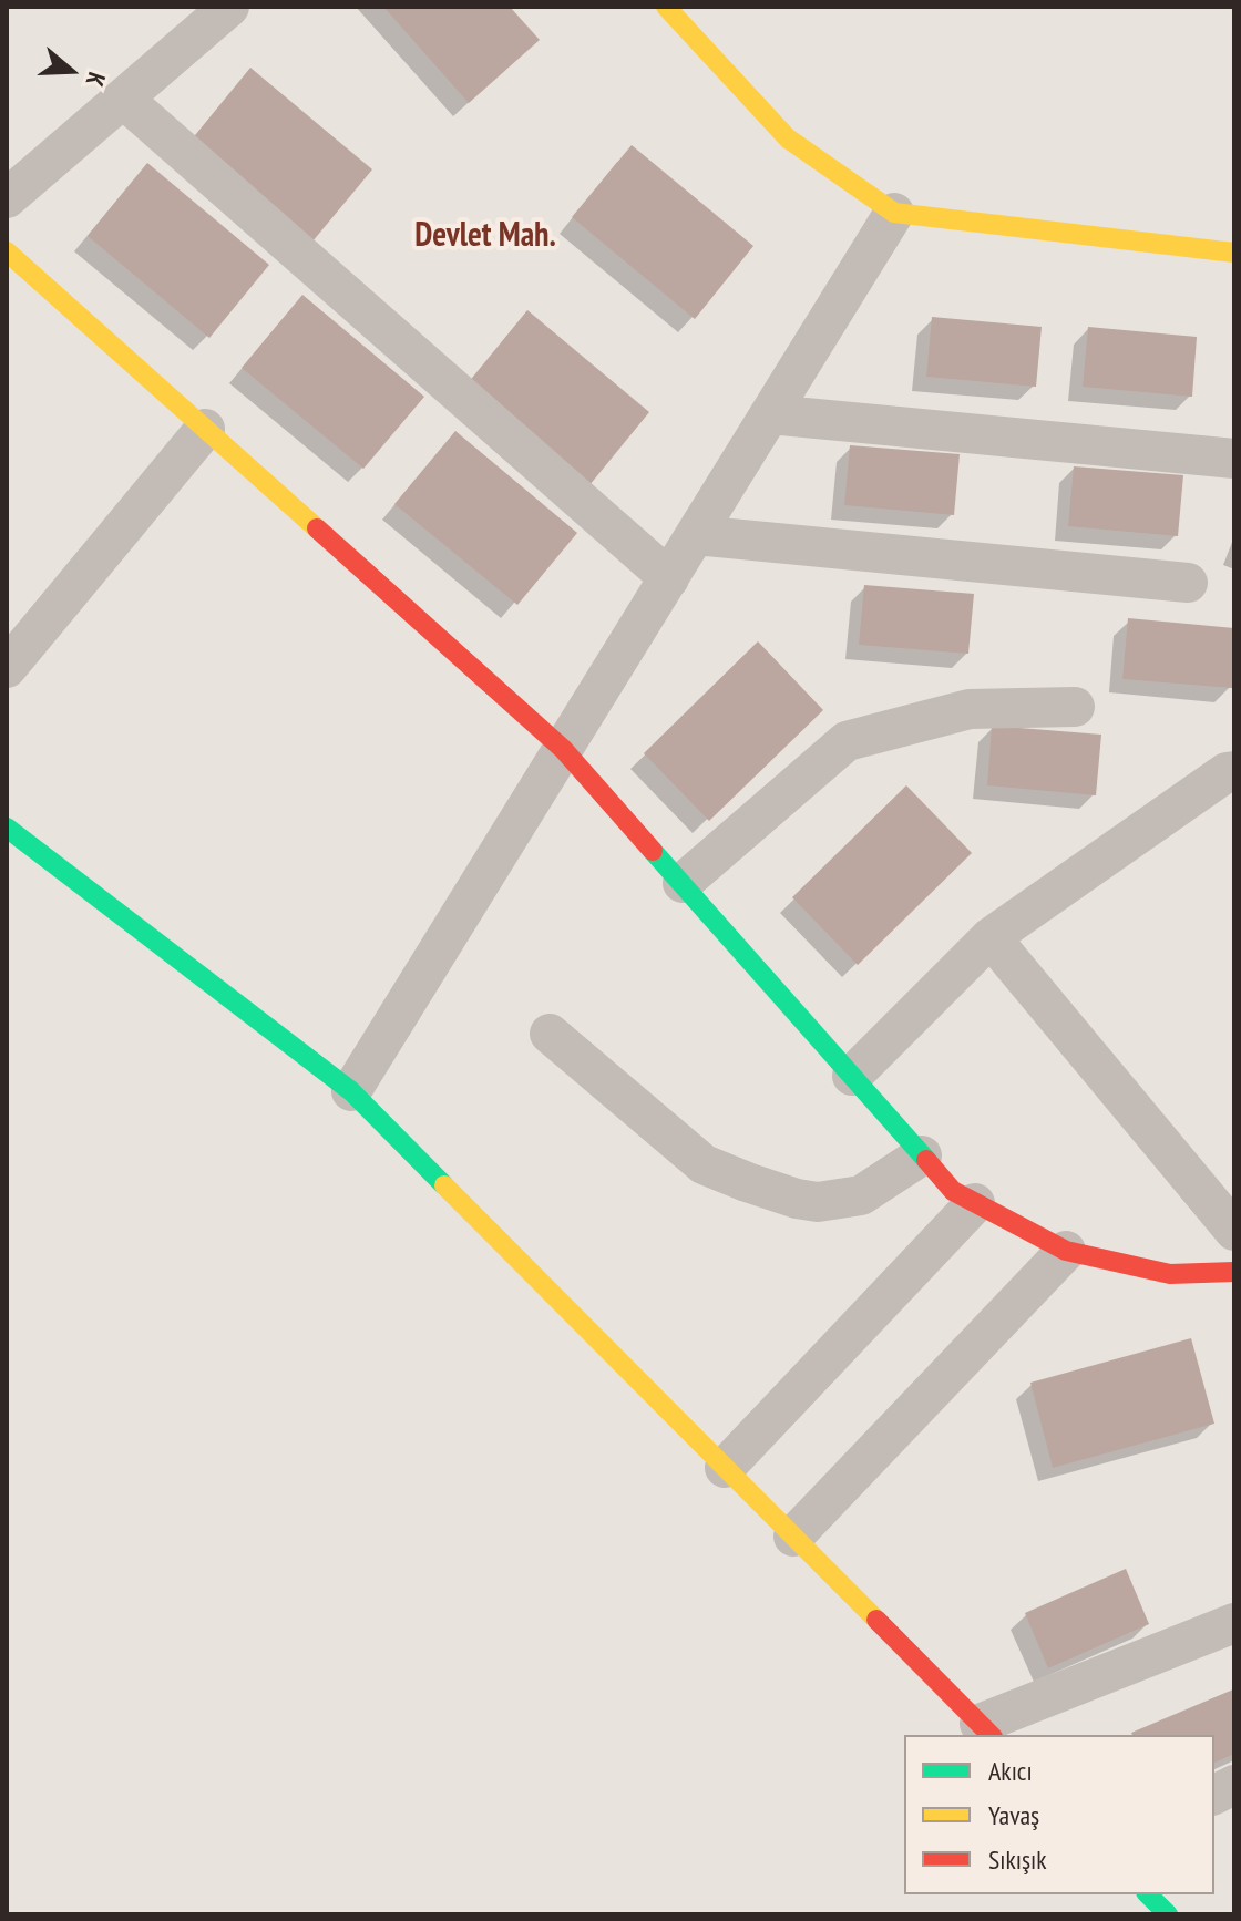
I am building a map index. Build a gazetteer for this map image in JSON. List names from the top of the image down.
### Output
{
  "districts": ["Devlet Mah."],
  "legend": ["Akıcı", "Yavaş", "Sıkışık"],
  "north": "right"
}
